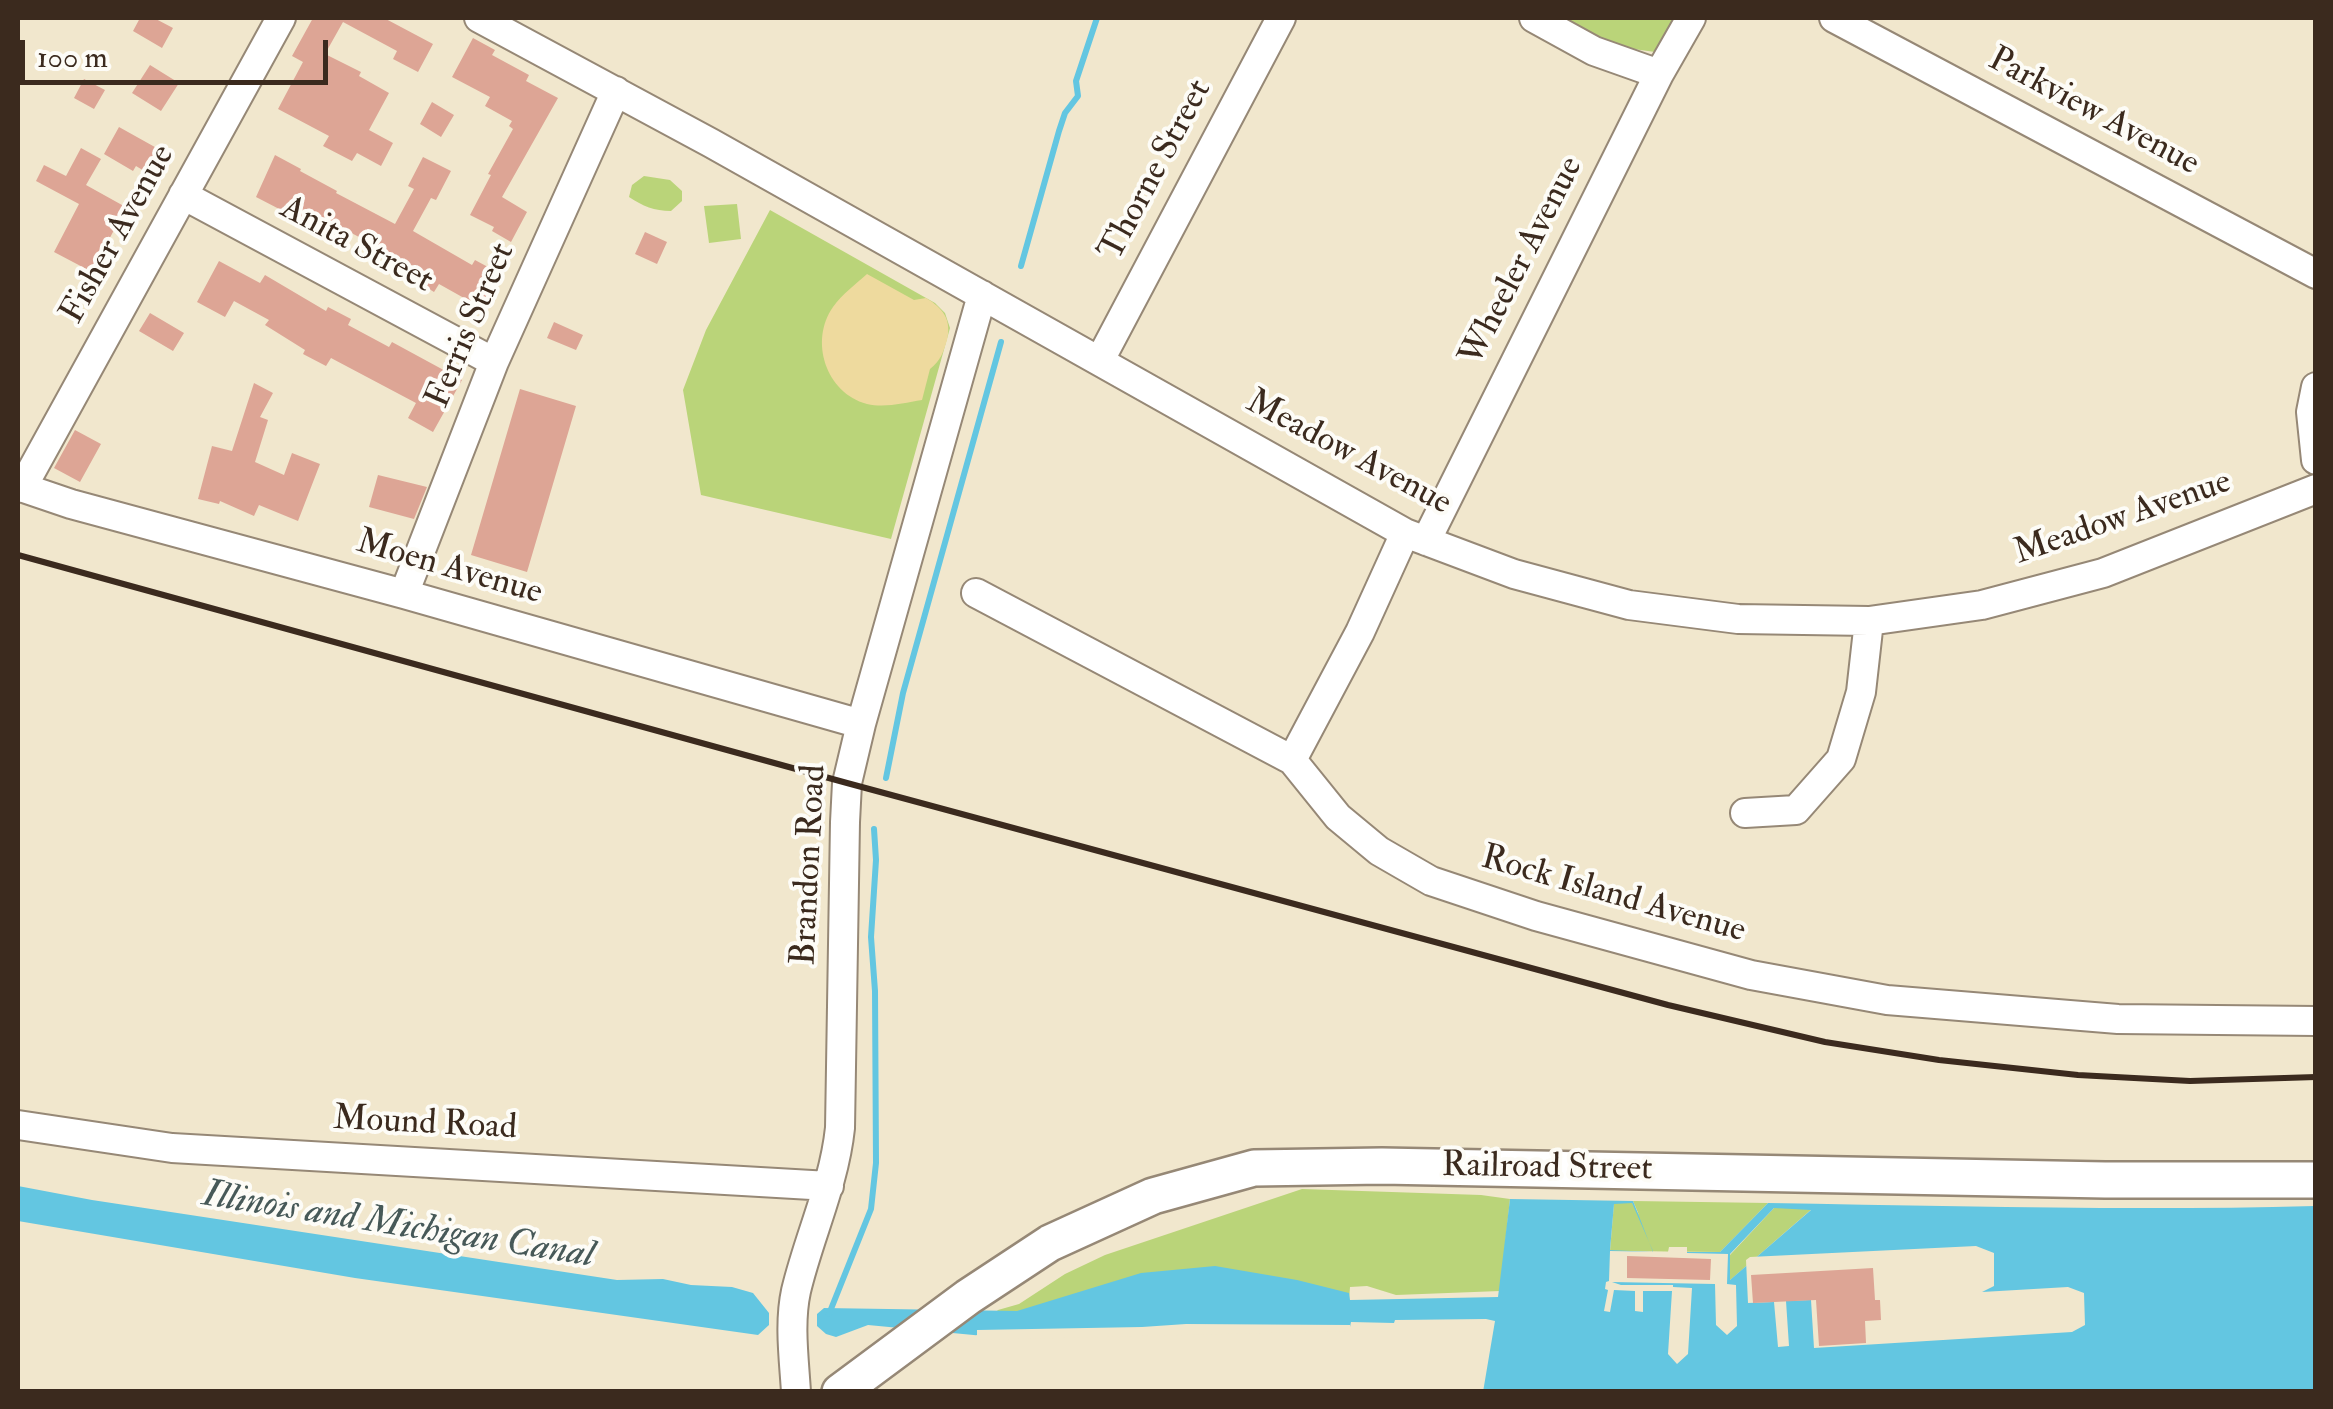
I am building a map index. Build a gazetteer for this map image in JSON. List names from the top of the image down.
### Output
{
  "streets": {
    "main road": ["Railroad Street"],
    "street": [
      "Parkview Avenue",
      "Thorne Street",
      "Fisher Avenue",
      "Anita Street",
      "Wheeler Avenue",
      "Ferris Street",
      "Meadow Avenue",
      "Moen Avenue",
      "Brandon Road",
      "Rock Island Avenue",
      "Mound Road"
    ]
  },
  "crossings": [
    ["Thorne Street", "Meadow Avenue"],
    ["Fisher Avenue", "Anita Street"],
    ["Fisher Avenue", "Moen Avenue"],
    ["Anita Street", "Ferris Street"],
    ["Wheeler Avenue", "Meadow Avenue"],
    ["Wheeler Avenue", "Rock Island Avenue"],
    ["Ferris Street", "Meadow Avenue"],
    ["Ferris Street", "Moen Avenue"],
    ["Meadow Avenue", "Brandon Road"],
    ["Moen Avenue", "Brandon Road"],
    ["Brandon Road", "Mound Road"]
  ],
  "water": ["Illinois and Michigan Canal"],
  "scale_bar": "100 m"
}
